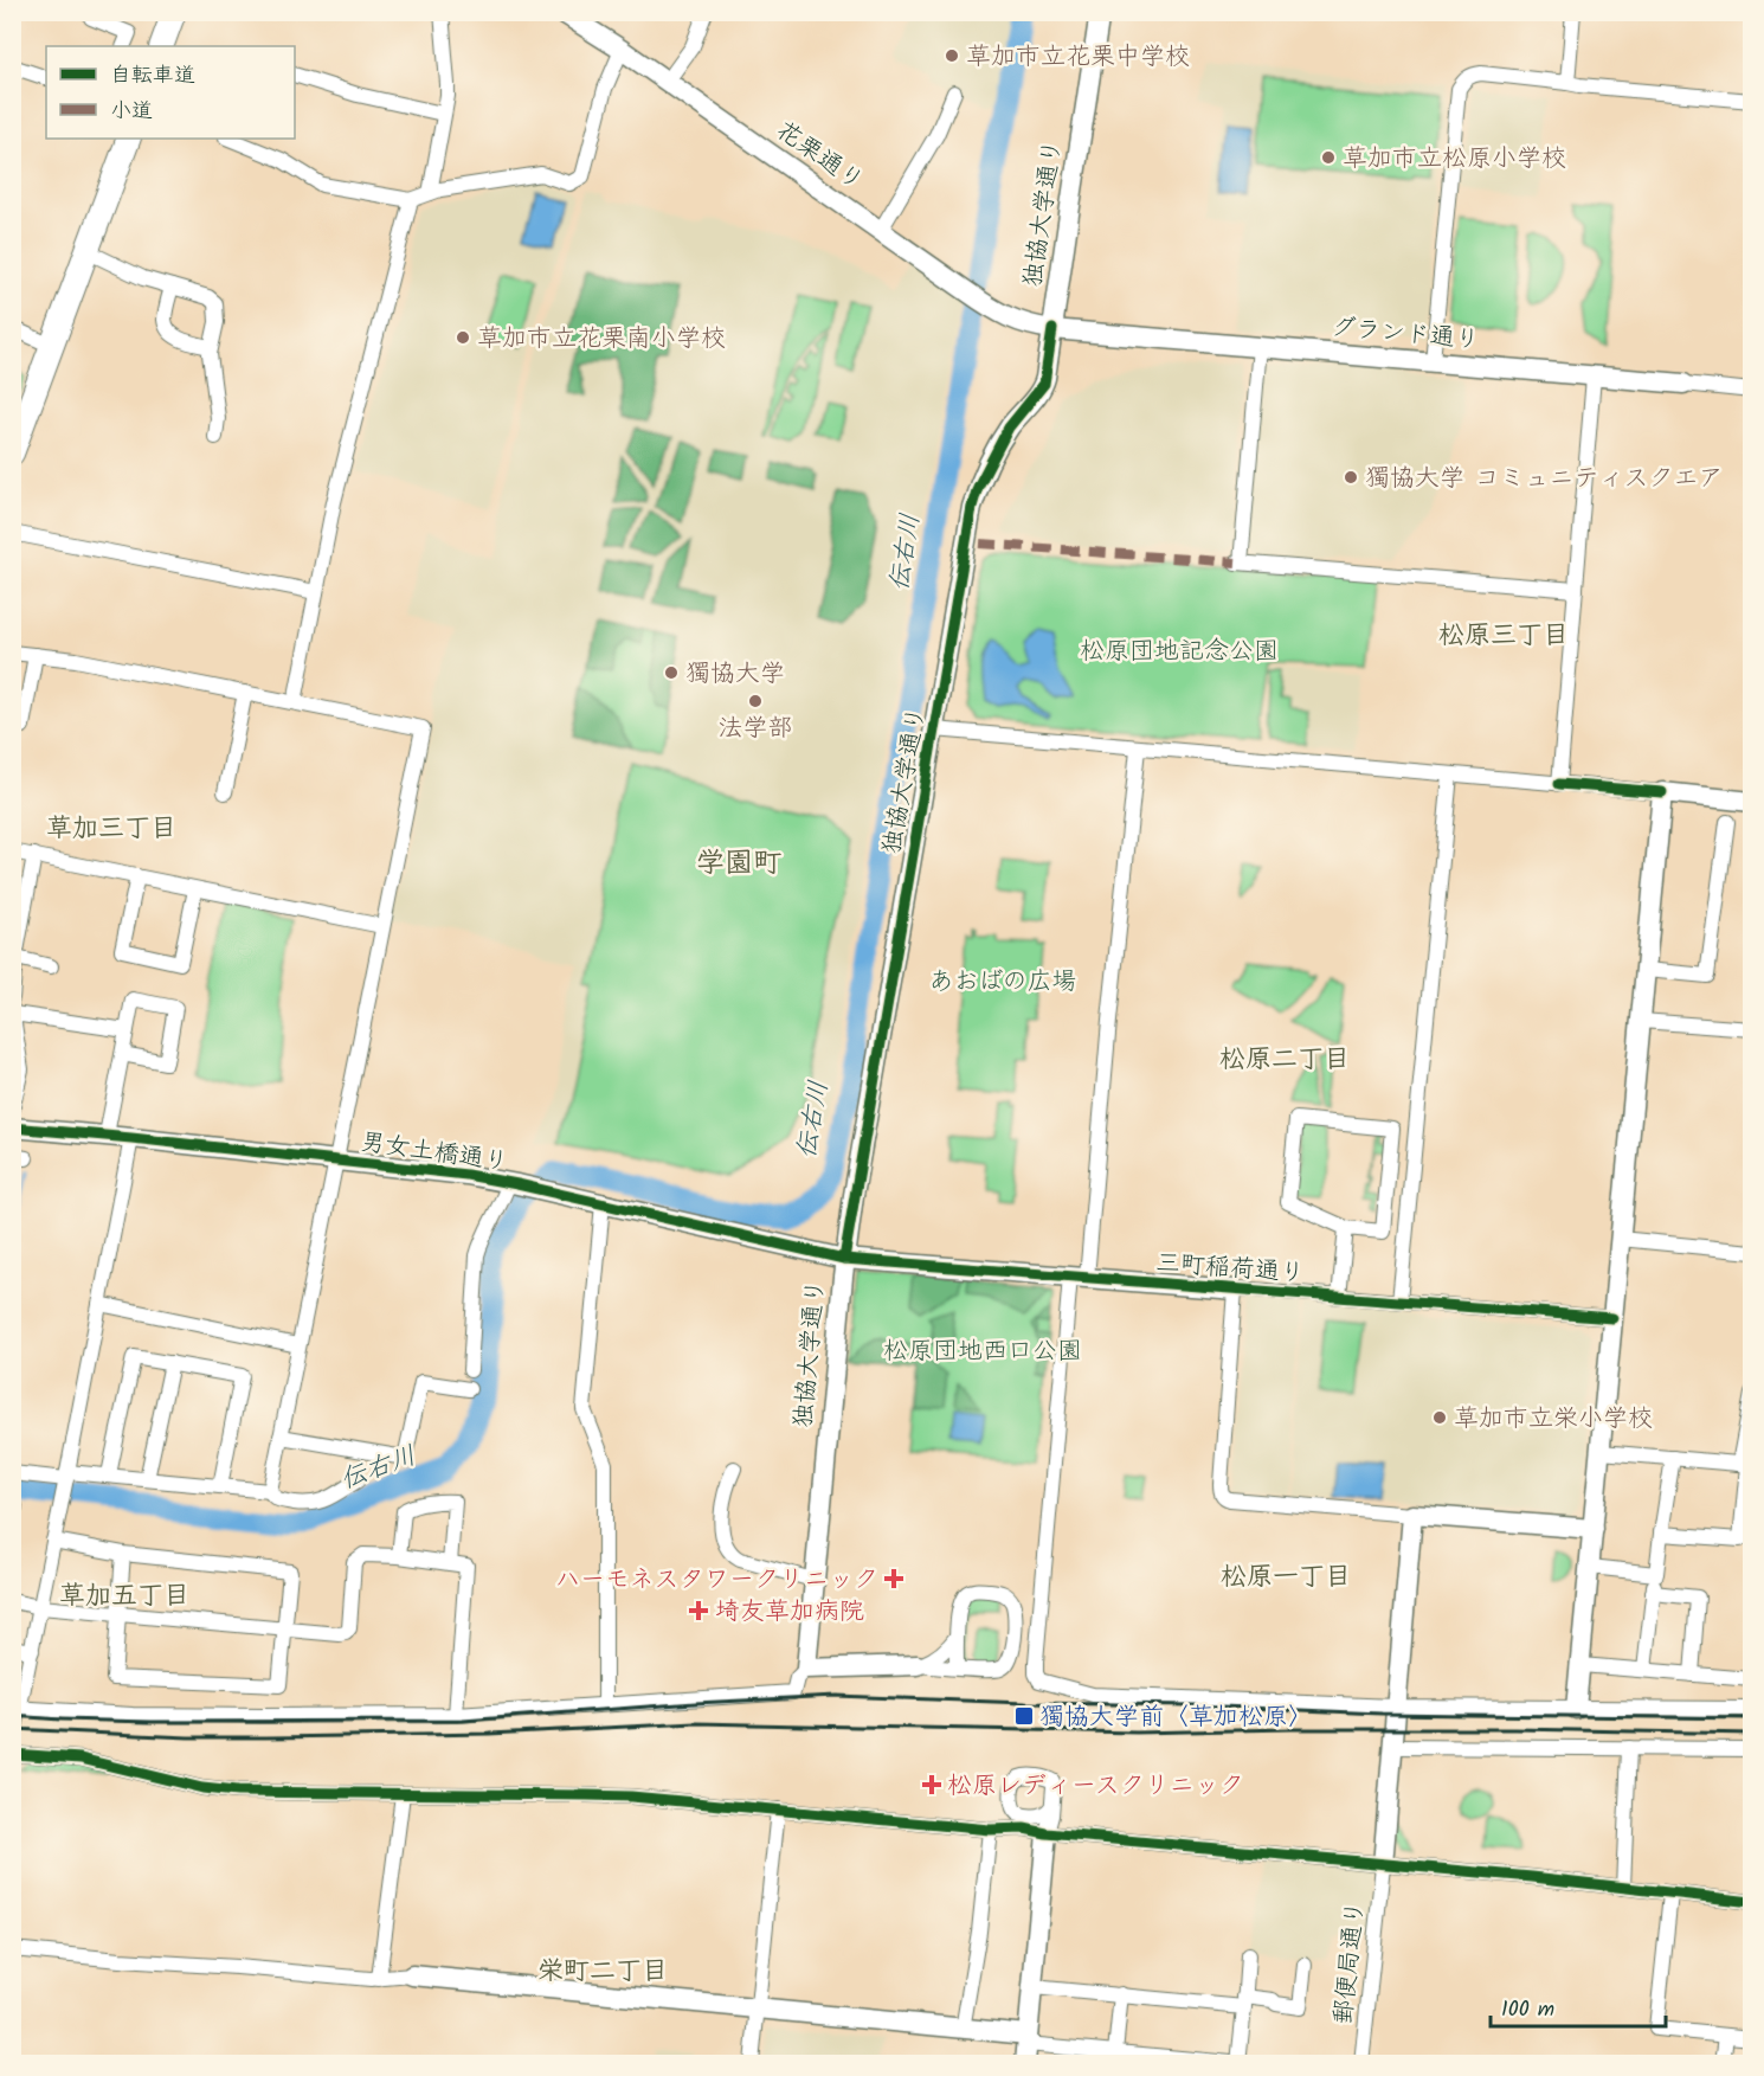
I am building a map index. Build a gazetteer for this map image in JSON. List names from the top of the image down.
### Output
{
  "streets": {
    "street": [
      "花栗通り",
      "独協大学通り",
      "グランド通り",
      "男女土橋通り",
      "三町稲荷通り",
      "郵便局通り"
    ]
  },
  "crossings": [
    ["花栗通り", "独協大学通り"],
    ["花栗通り", "グランド通り"],
    ["独協大学通り", "グランド通り"],
    ["独協大学通り", "男女土橋通り"],
    ["独協大学通り", "三町稲荷通り"],
    ["男女土橋通り", "三町稲荷通り"]
  ],
  "districts": [
    "松原三丁目",
    "草加三丁目",
    "学園町",
    "松原二丁目",
    "松原一丁目",
    "草加五丁目",
    "栄町二丁目"
  ],
  "water": ["伝右川"],
  "parks": ["松原団地記念公園", "あおばの広場", "松原団地西口公園"],
  "places": {
    "other": [
      "草加市立花栗中学校",
      "草加市立松原小学校",
      "草加市立花栗南小学校",
      "獨協大学 コミュニティスクエア",
      "獨協大学",
      "法学部",
      "草加市立栄小学校"
    ],
    "health": ["ハーモネスタワークリニック", "埼友草加病院", "松原レディースクリニック"],
    "transit": ["獨協大学前〈草加松原〉"]
  },
  "legend": ["自転車道", "小道"],
  "scale_bar": "100 m"
}
